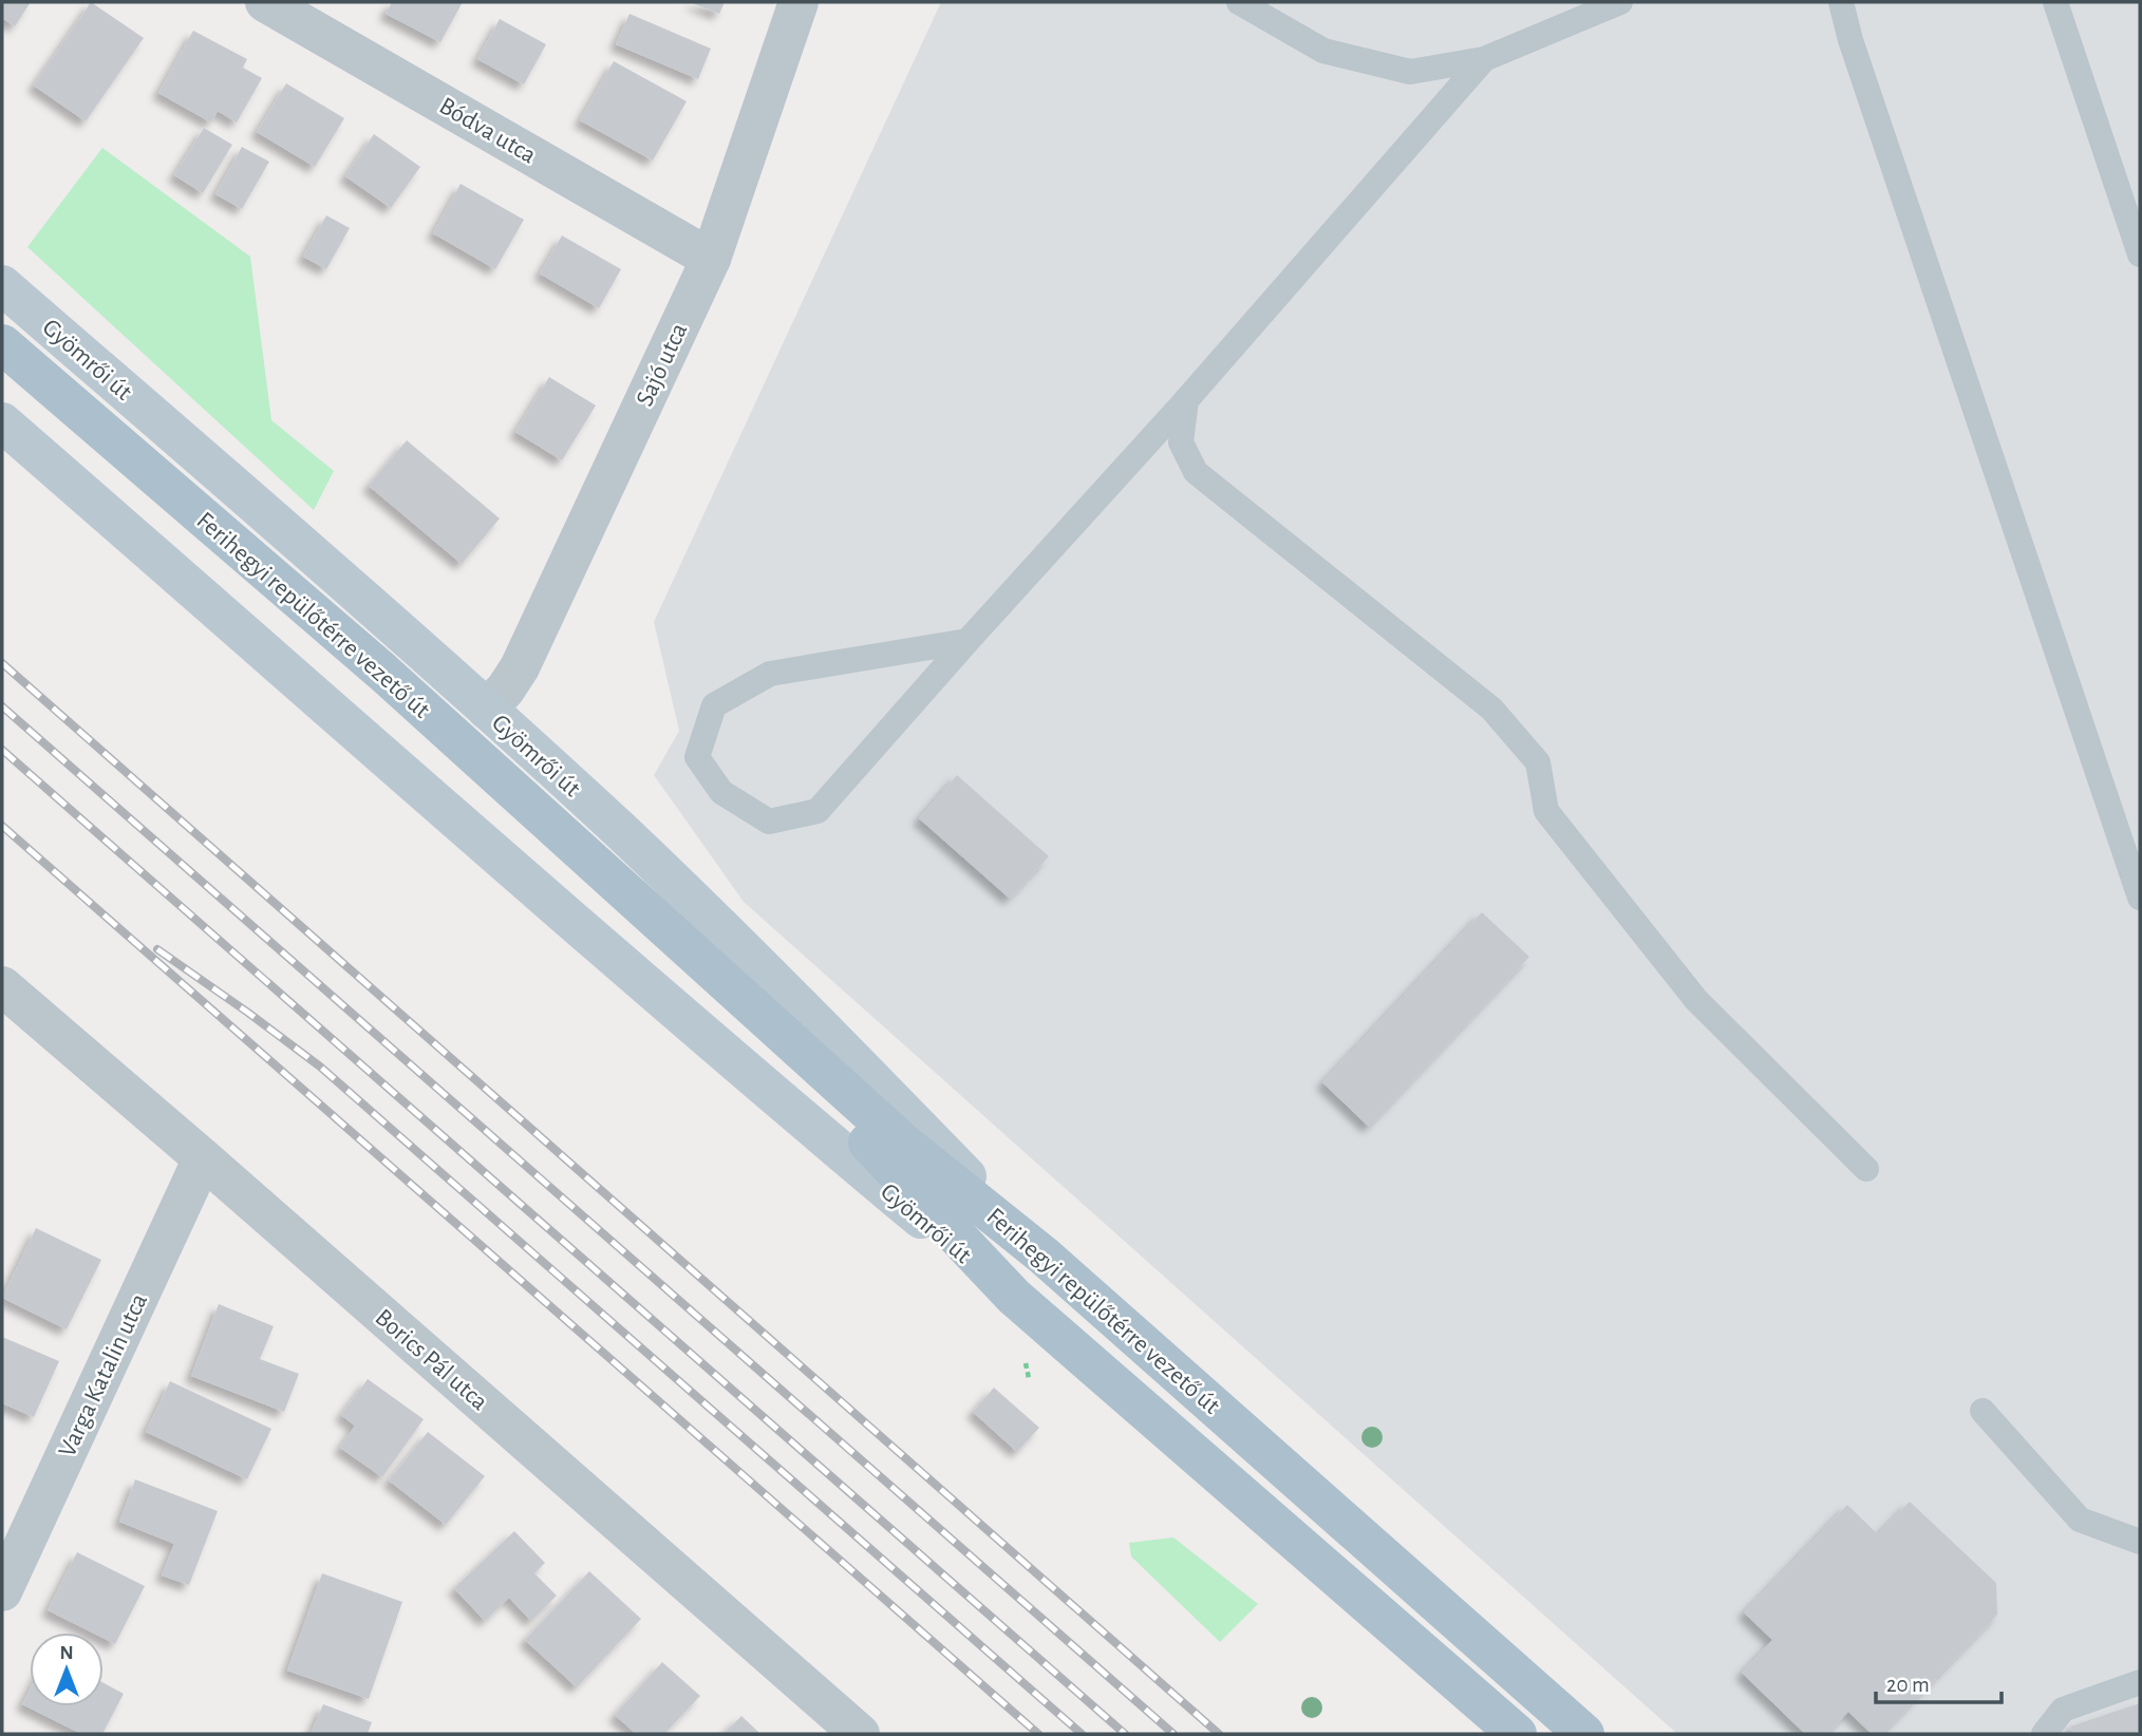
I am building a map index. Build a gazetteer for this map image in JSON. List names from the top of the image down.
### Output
{
  "streets": {
    "main road": ["Ferihegyi repülőtérre vezető út"],
    "street": [
      "Bódva utca",
      "Gyömrői út",
      "Sajó utca",
      "Borics Pál utca",
      "Varga Katalin utca"
    ]
  },
  "crossings": [
    ["Bódva utca", "Sajó utca"],
    ["Gyömrői út", "Sajó utca"],
    ["Gyömrői út", "Ferihegyi repülőtérre vezető út"],
    ["Borics Pál utca", "Varga Katalin utca"]
  ],
  "scale_bar": "20 m",
  "north": "top"
}
